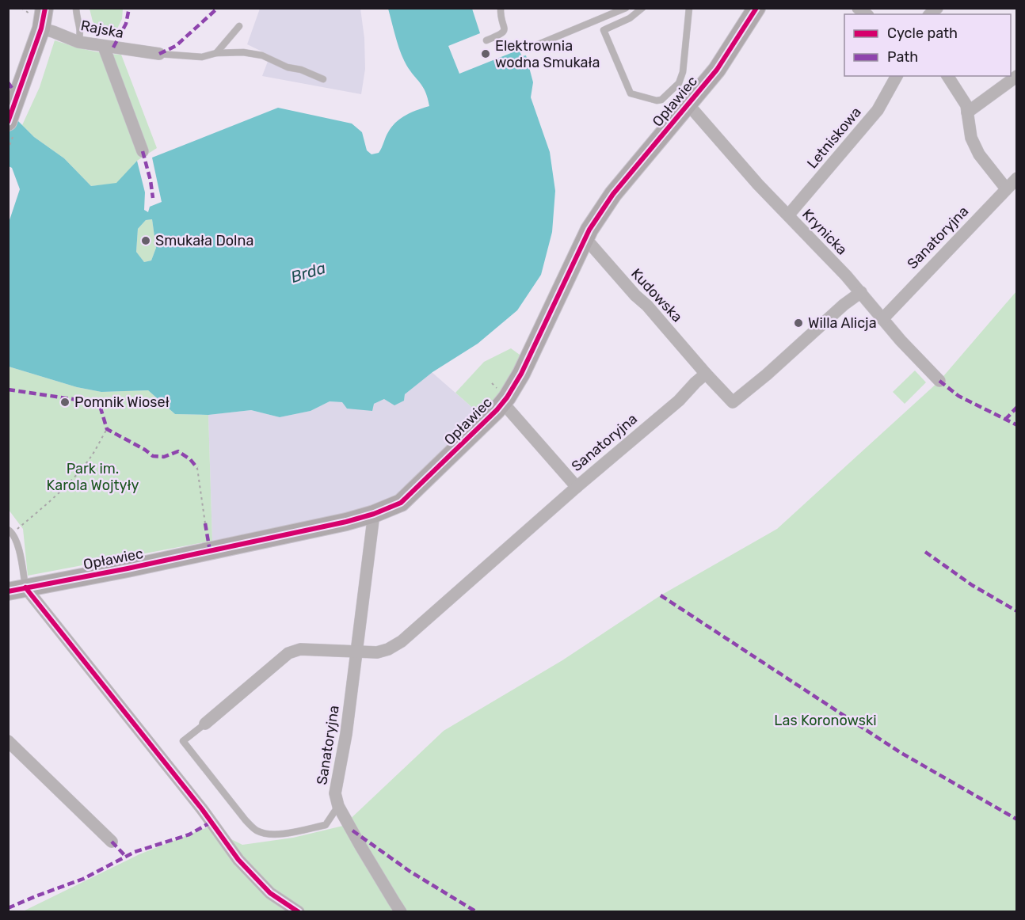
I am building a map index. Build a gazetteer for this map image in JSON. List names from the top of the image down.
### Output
{
  "streets": {
    "street": [
      "Rajska",
      "Opławiec",
      "Letniskowa",
      "Krynicka",
      "Sanatoryjna",
      "Kudowska"
    ]
  },
  "crossings": [
    ["Opławiec", "Krynicka"],
    ["Opławiec", "Sanatoryjna"],
    ["Opławiec", "Kudowska"],
    ["Letniskowa", "Krynicka"],
    ["Krynicka", "Sanatoryjna"],
    ["Sanatoryjna", "Kudowska"]
  ],
  "water": ["Brda"],
  "parks": ["Park im. Karola Wojtyły", "Las Koronowski"],
  "places": [
    "Elektrownia wodna Smukała",
    "Smukała Dolna",
    "Willa Alicja",
    "Pomnik Wioseł"
  ],
  "legend": ["Cycle path", "Path"]
}
